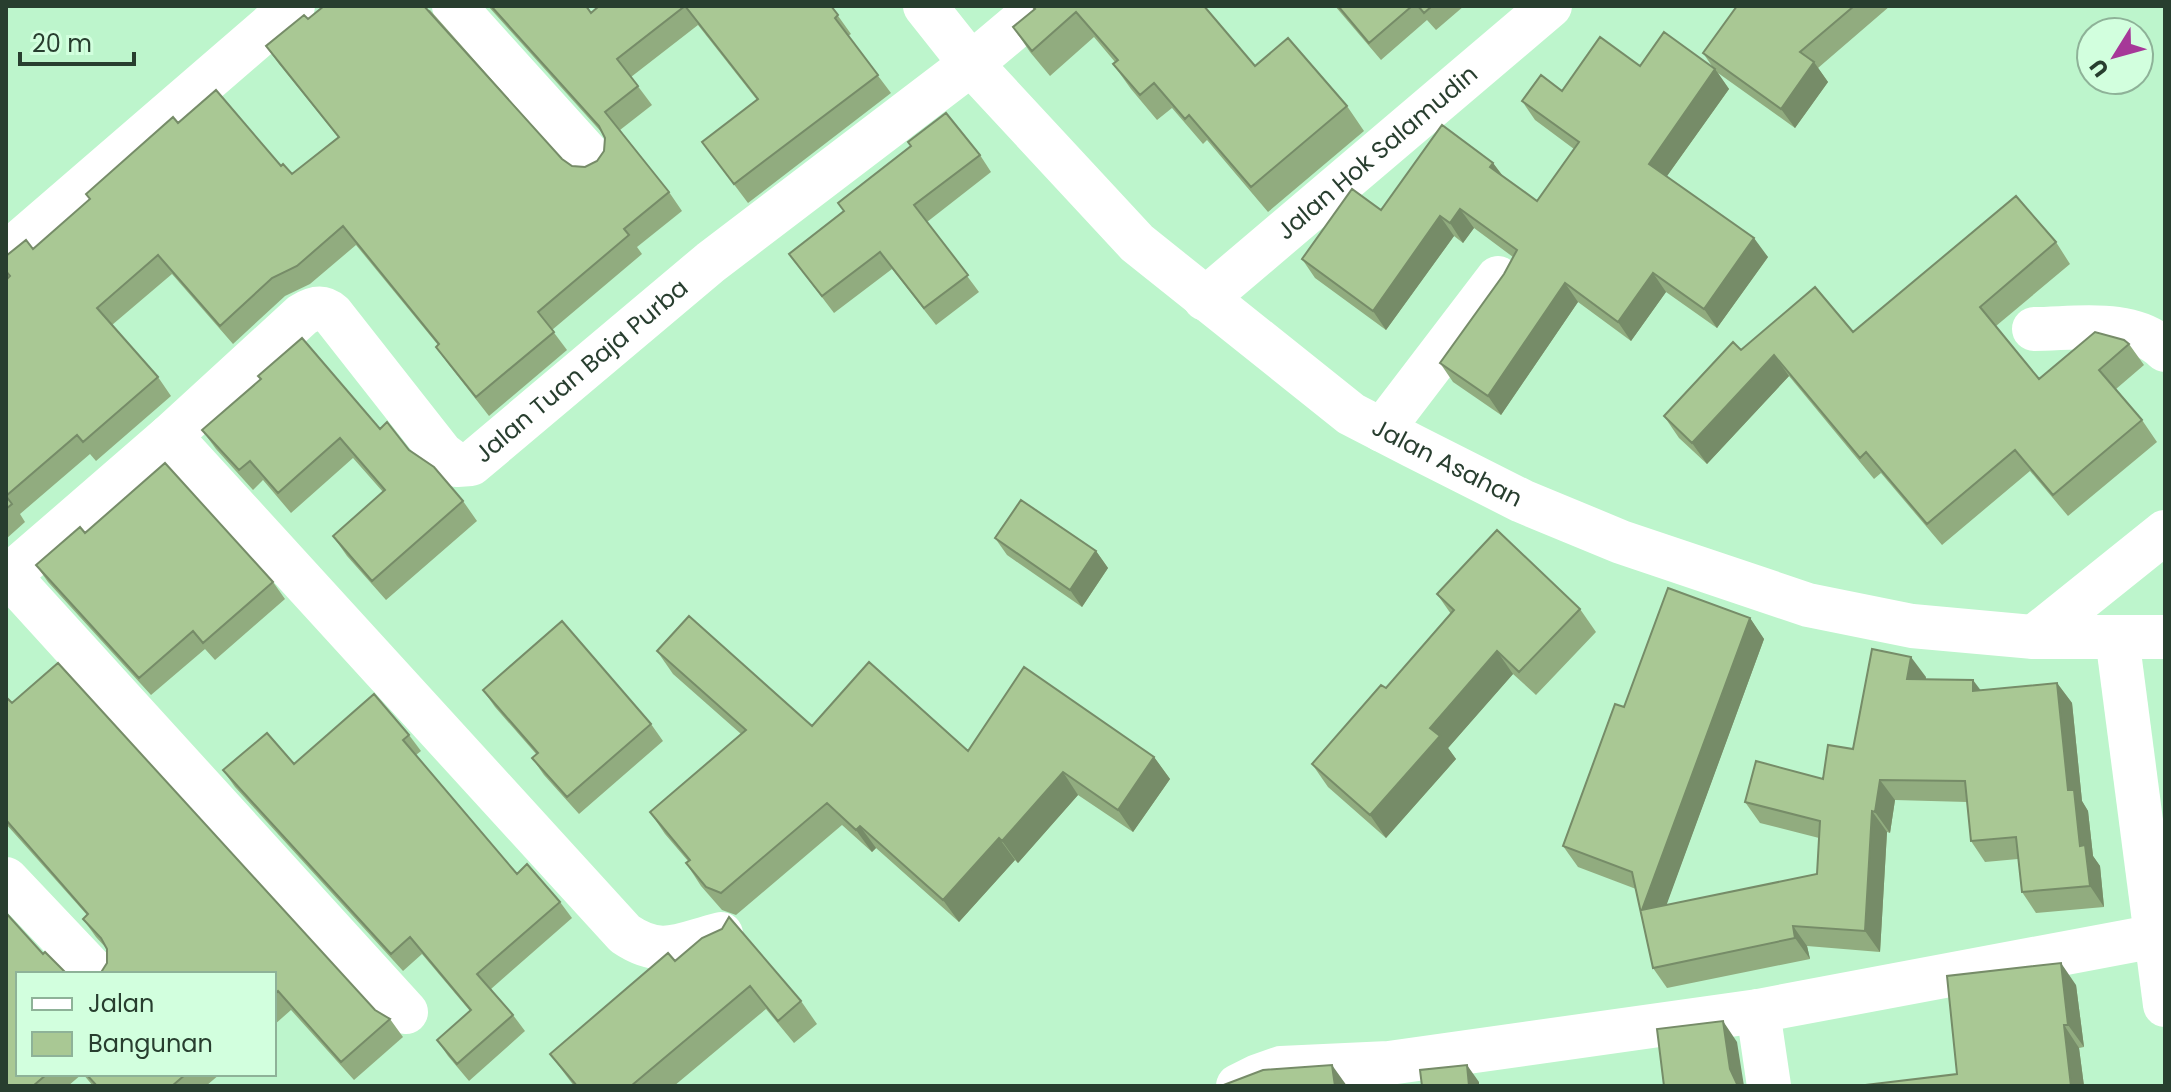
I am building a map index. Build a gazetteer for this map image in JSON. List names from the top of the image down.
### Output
{
  "streets": {
    "street": ["Jalan Hok Salamudin", "Jalan Tuan Baja Purba", "Jalan Asahan"]
  },
  "crossings": [
    ["Jalan Hok Salamudin", "Jalan Asahan"],
    ["Jalan Tuan Baja Purba", "Jalan Asahan"]
  ],
  "legend": ["Jalan", "Bangunan"],
  "scale_bar": "20 m",
  "north": "bottom left"
}
